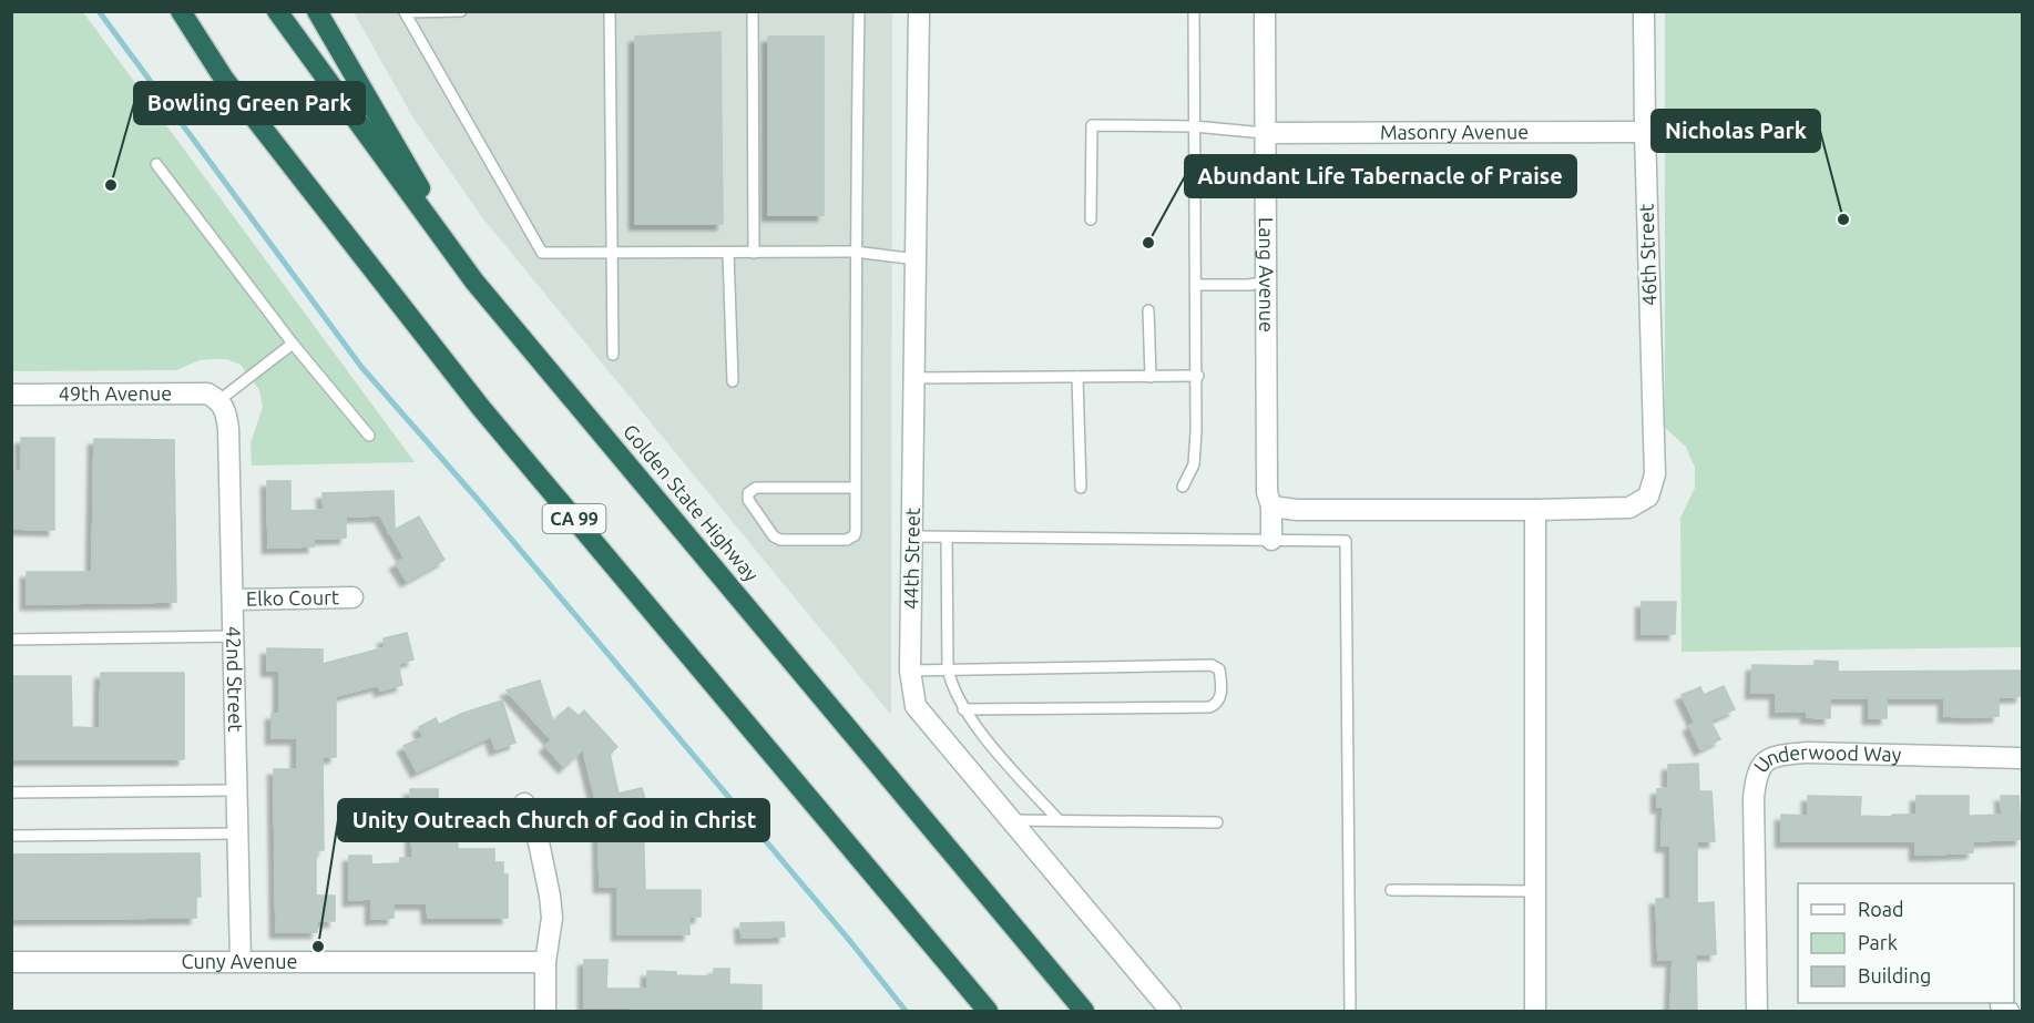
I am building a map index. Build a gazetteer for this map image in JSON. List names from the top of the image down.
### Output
{
  "streets": {
    "highway": ["Golden State Highway", "CA 99"],
    "street": [
      "Masonry Avenue",
      "46th Street",
      "Lang Avenue",
      "49th Avenue",
      "44th Street",
      "Elko Court",
      "42nd Street",
      "Underwood Way",
      "Cuny Avenue"
    ]
  },
  "crossings": [
    ["Masonry Avenue", "46th Street"],
    ["Masonry Avenue", "Lang Avenue"],
    ["49th Avenue", "42nd Street"],
    ["Elko Court", "42nd Street"],
    ["42nd Street", "Cuny Avenue"]
  ],
  "places": [
    "Bowling Green Park",
    "Nicholas Park",
    "Abundant Life Tabernacle of Praise",
    "Unity Outreach Church of God in Christ"
  ],
  "legend": ["Road", "Park", "Building"]
}
